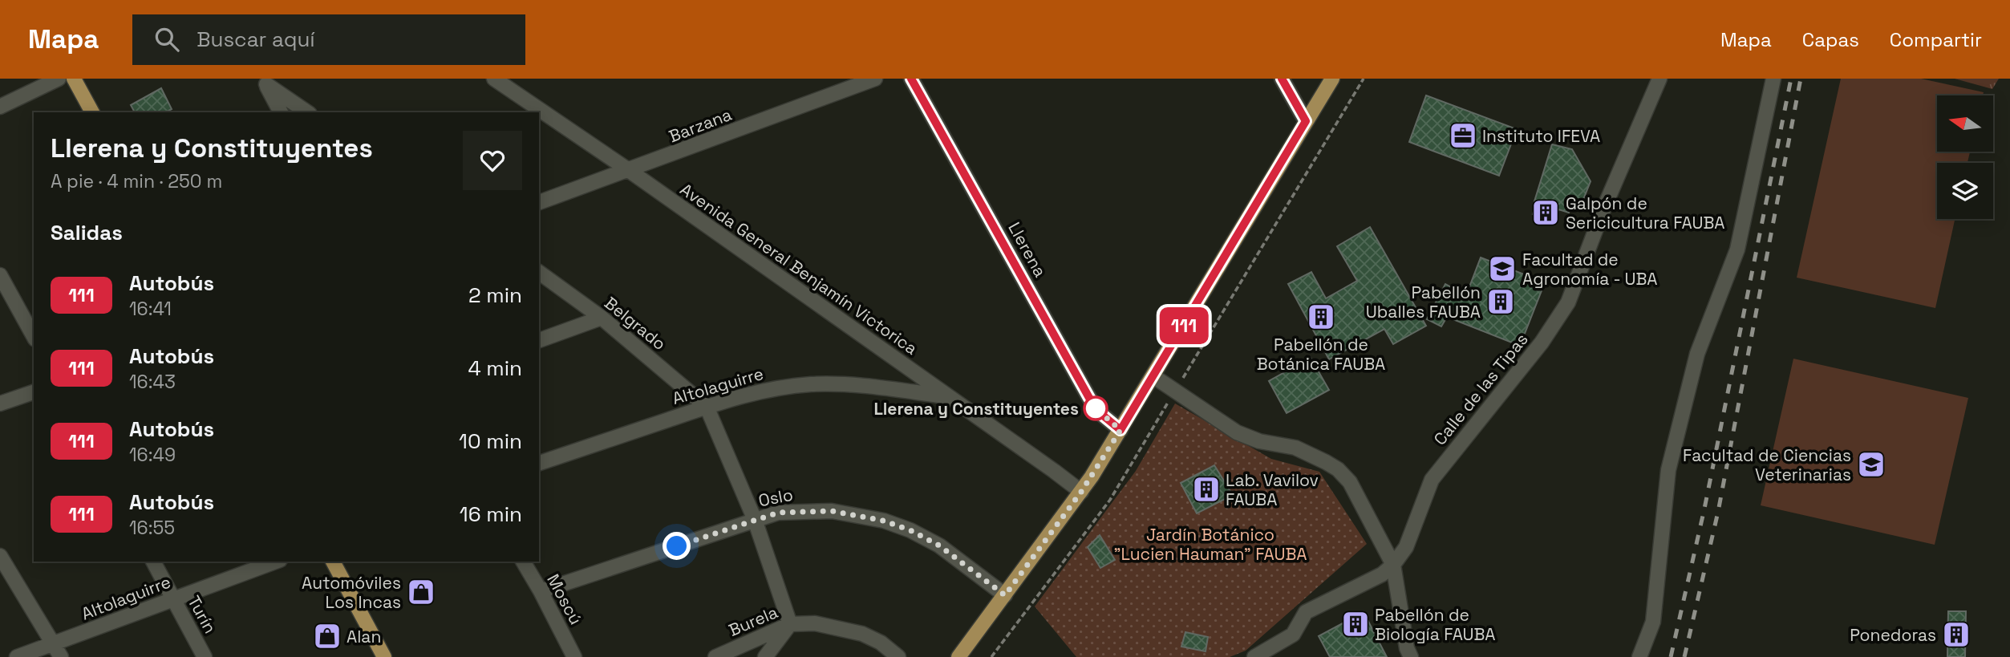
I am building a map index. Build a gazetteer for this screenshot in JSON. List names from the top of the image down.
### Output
{
  "streets": {
    "street": [
      "Barzana",
      "Llerena",
      "Avenida General Benjamín Victorica",
      "Belgrado",
      "Altolaguirre",
      "Calle de las Tipas",
      "Oslo",
      "Moscú",
      "Turín",
      "Burela"
    ]
  },
  "crossings": [
    ["Barzana", "Avenida General Benjamín Victorica"],
    ["Avenida General Benjamín Victorica", "Altolaguirre"],
    ["Belgrado", "Altolaguirre"],
    ["Altolaguirre", "Turín"],
    ["Oslo", "Moscú"]
  ],
  "parks": ["Jardín Botánico \"Lucien Hauman\" FAUBA"],
  "places": {
    "office": ["Instituto IFEVA"],
    "building": [
      "Galpón de Sericicultura FAUBA",
      "Pabellón Uballes FAUBA",
      "Pabellón de Botánica FAUBA",
      "Lab. Vavilov FAUBA",
      "Pabellón de Biología FAUBA",
      "Ponedoras"
    ],
    "school or university": ["Facultad de Agronomía - UBA", "Facultad de Ciencias Veterinarias"],
    "other": ["Llerena y Constituyentes"],
    "shop": ["Automóviles Los Incas", "Alan"]
  },
  "lines": ["bus line 111"],
  "north": "left",
  "page": {
    "header": "Mapa",
    "search": "Buscar aquí",
    "nav": ["Mapa", "Capas", "Compartir"],
    "on_map": "111",
    "heading": [
      ["Llerena y Constituyentes", "A pie · 4 min · 250 m"],
      "Salidas"
    ],
    "list": [
      {
        "mark": "111",
        "name": "Autobús",
        "note": "16:41",
        "value": "2 min"
      },
      {
        "mark": "111",
        "name": "Autobús",
        "note": "16:43",
        "value": "4 min"
      },
      {
        "mark": "111",
        "name": "Autobús",
        "note": "16:49",
        "value": "10 min"
      },
      {
        "mark": "111",
        "name": "Autobús",
        "note": "16:55",
        "value": "16 min"
      }
    ]
  }
}
